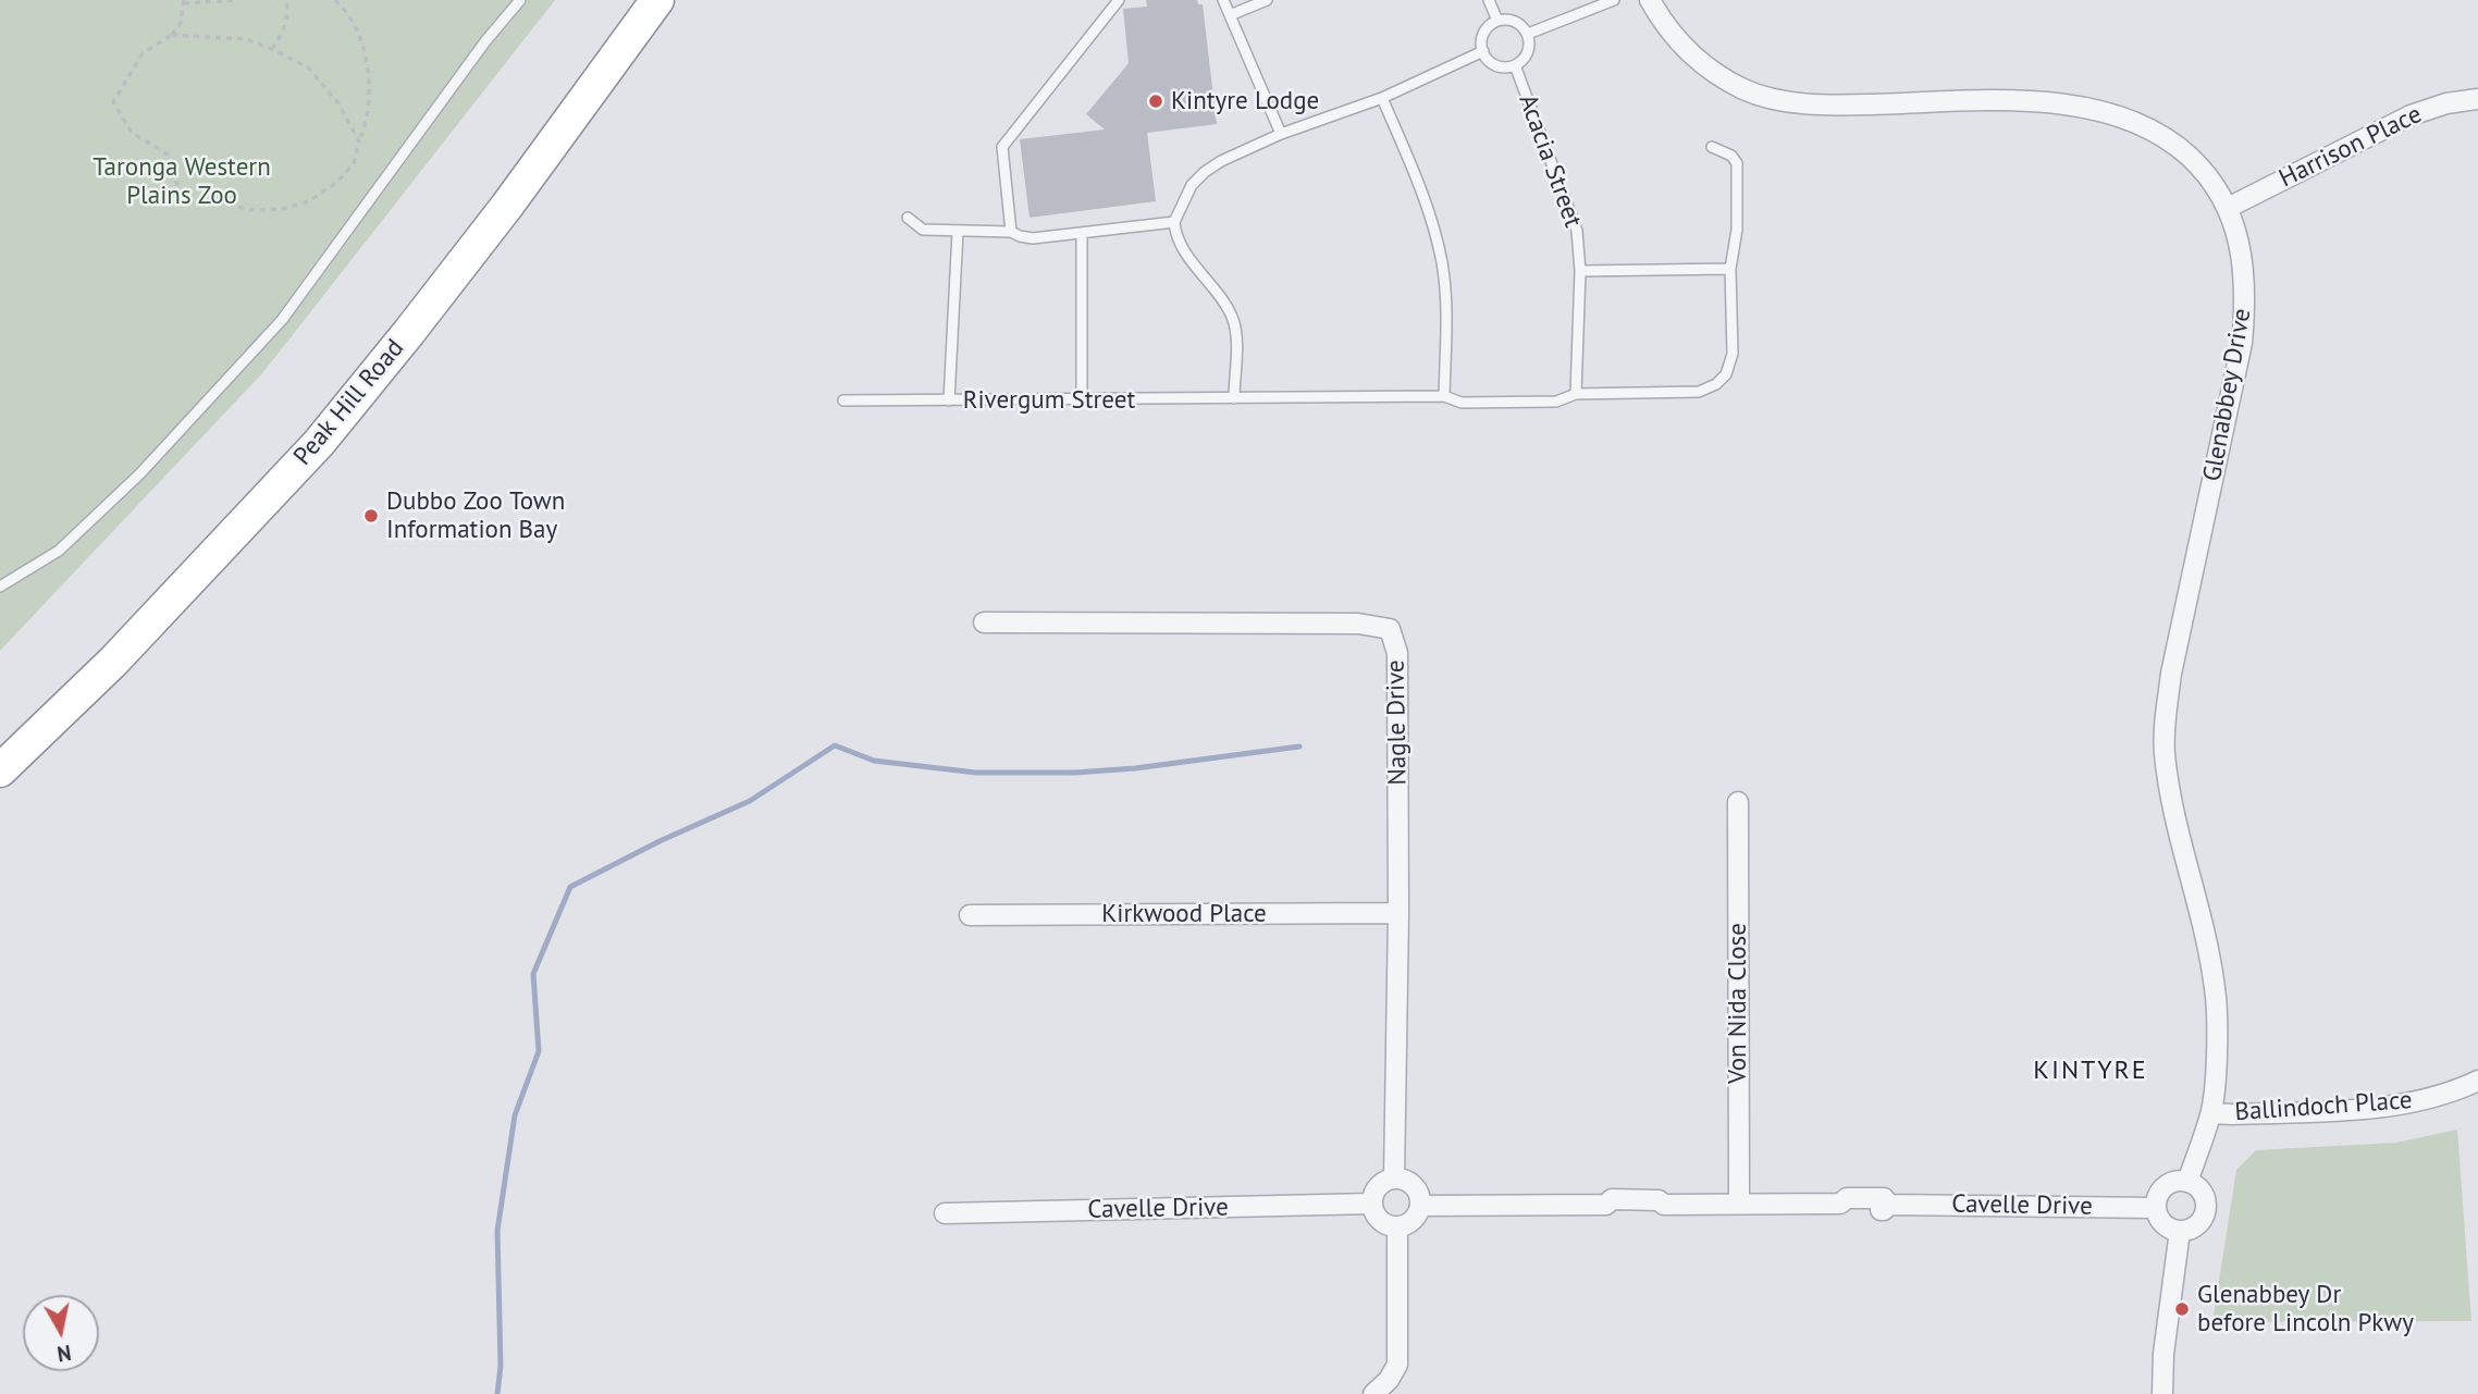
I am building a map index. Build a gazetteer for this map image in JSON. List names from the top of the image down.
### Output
{
  "streets": {
    "highway": ["Peak Hill Road"],
    "street": [
      "Harrison Place",
      "Glenabbey Drive",
      "Nagle Drive",
      "Kirkwood Place",
      "Von Nida Close",
      "Ballindoch Place",
      "Cavelle Drive"
    ],
    "lane": ["Acacia Street", "Rivergum Street"]
  },
  "crossings": [
    ["Harrison Place", "Glenabbey Drive"],
    ["Acacia Street", "Rivergum Street"],
    ["Glenabbey Drive", "Ballindoch Place"],
    ["Glenabbey Drive", "Cavelle Drive"],
    ["Nagle Drive", "Kirkwood Place"],
    ["Nagle Drive", "Cavelle Drive"],
    ["Von Nida Close", "Cavelle Drive"]
  ],
  "districts": ["KINTYRE"],
  "parks": ["Taronga Western Plains Zoo"],
  "places": ["Kintyre Lodge", "Dubbo Zoo Town Information Bay", "Glenabbey Dr before Lincoln Pkwy"],
  "north": "bottom"
}
